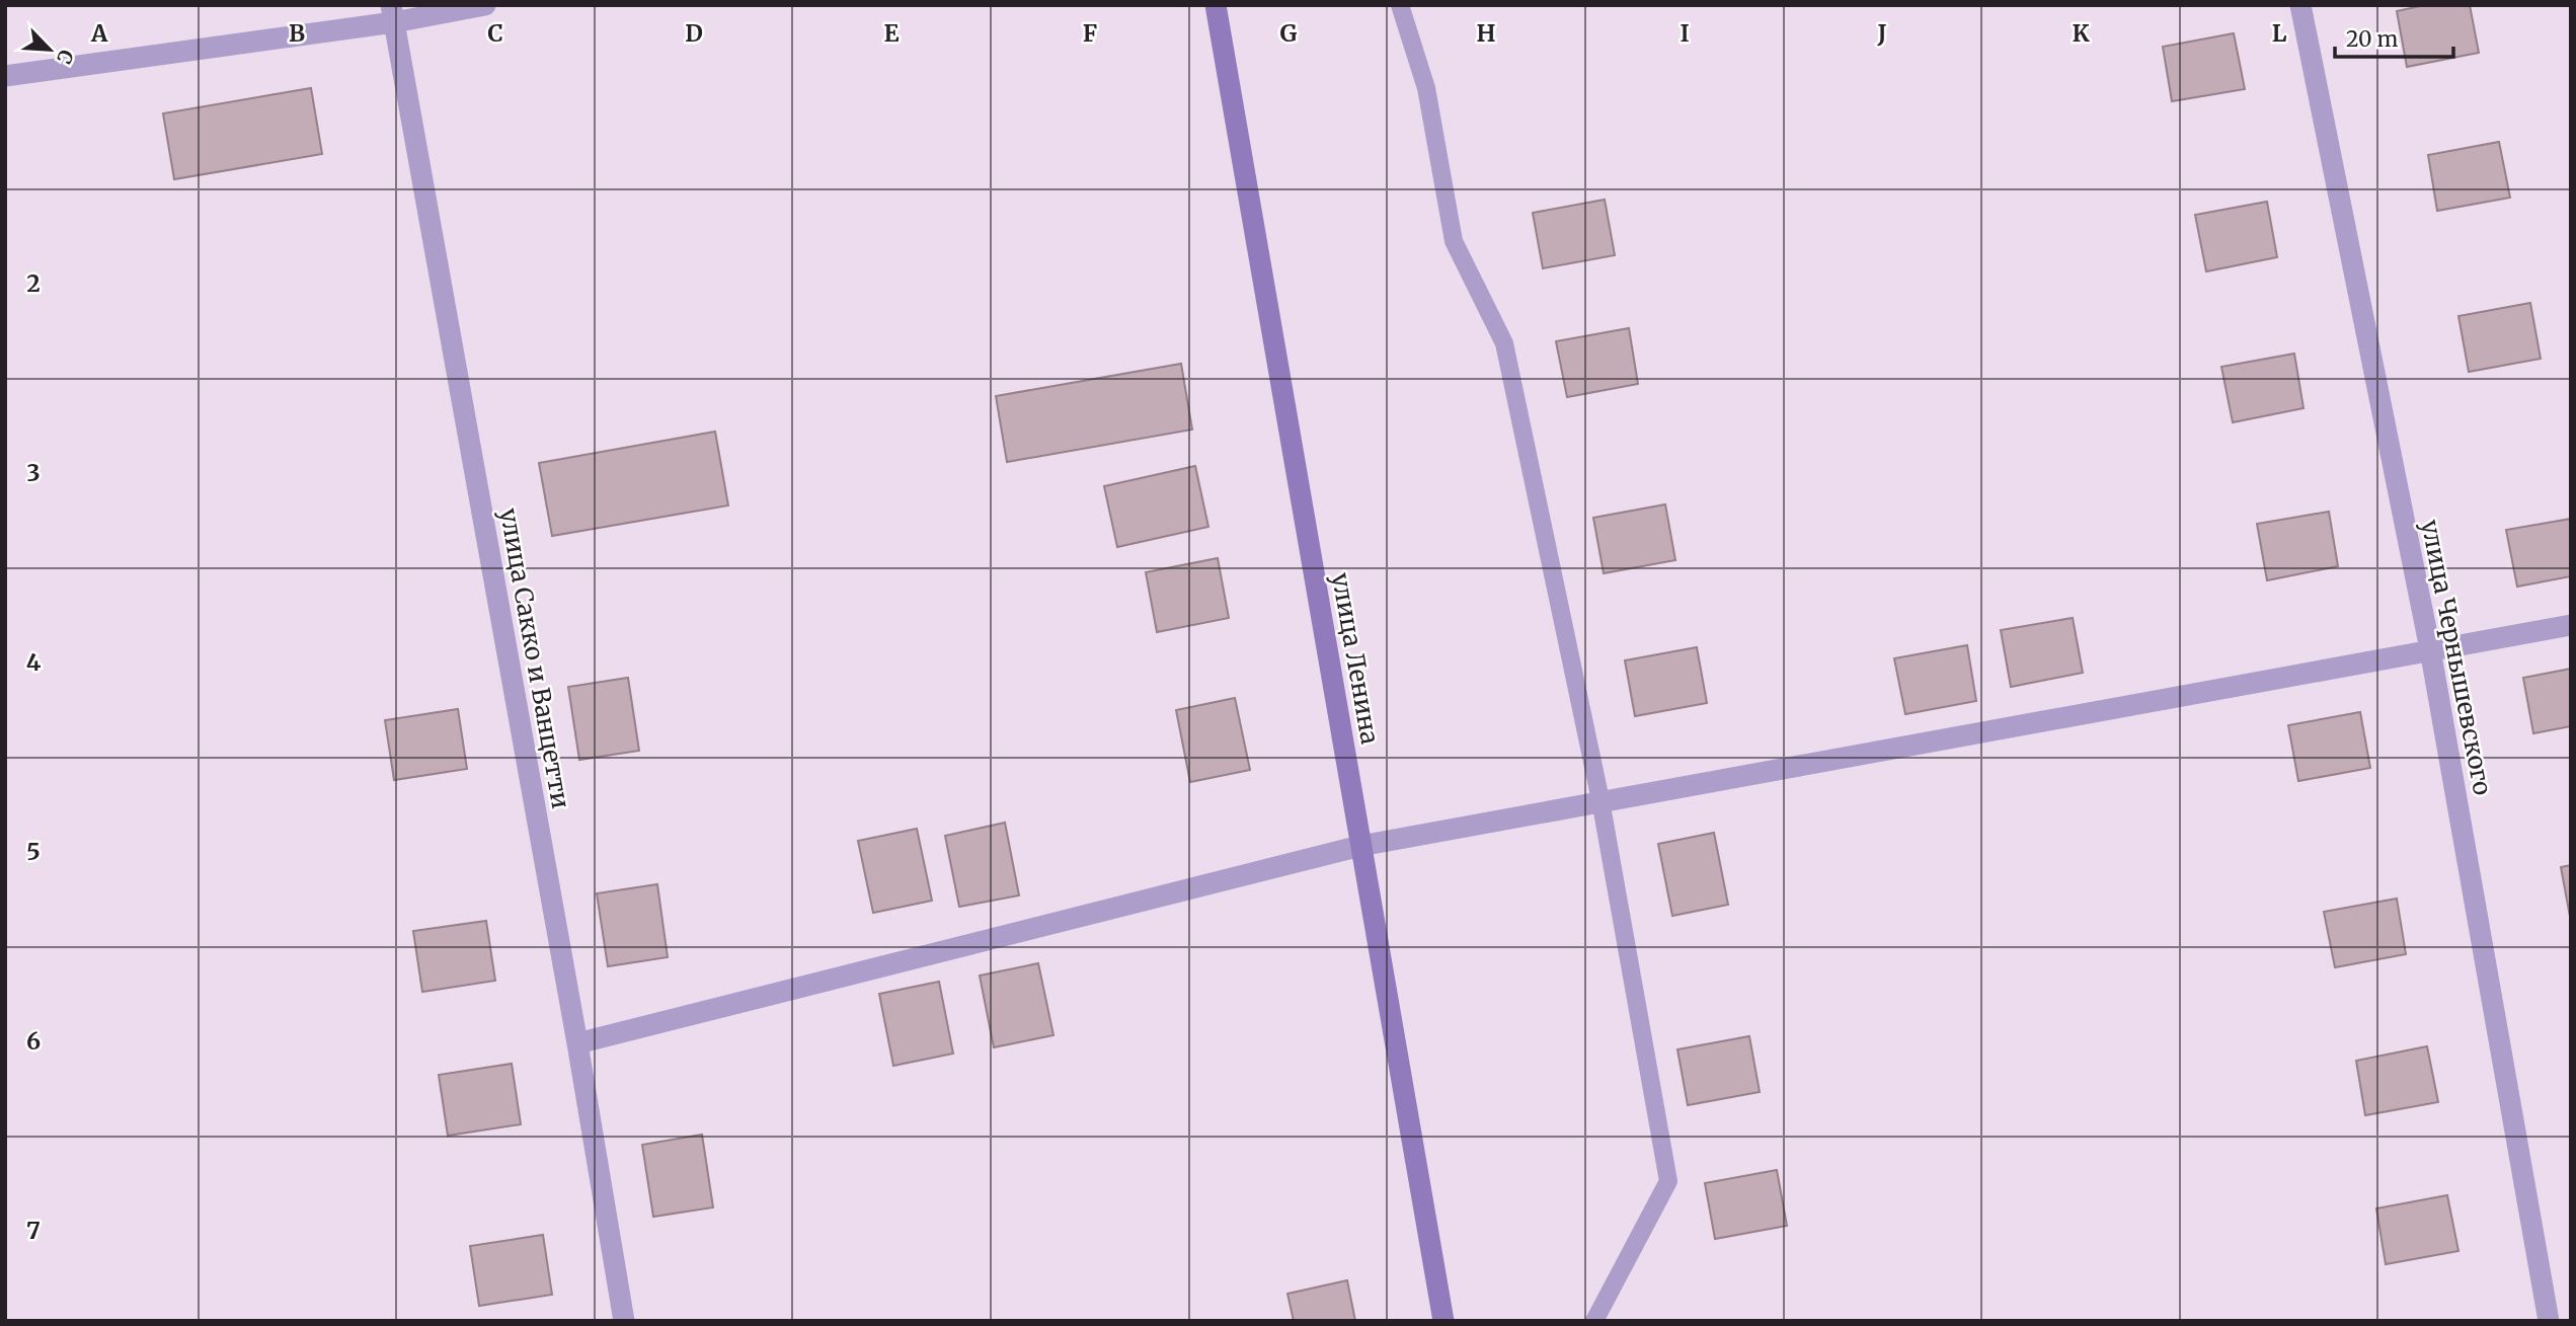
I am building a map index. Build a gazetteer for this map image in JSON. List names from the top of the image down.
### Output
{
  "streets": {
    "main road": ["улица Ленина"],
    "street": ["улица Чернышевского", "улица Сакко и Ванцетти"]
  },
  "scale_bar": "20 m",
  "north": "bottom right",
  "grid": {
    "columns": [
      "A",
      "B",
      "C",
      "D",
      "E",
      "F",
      "G",
      "H",
      "I",
      "J",
      "K",
      "L"
    ],
    "rows": [
      "2",
      "3",
      "4",
      "5",
      "6",
      "7"
    ]
  }
}
